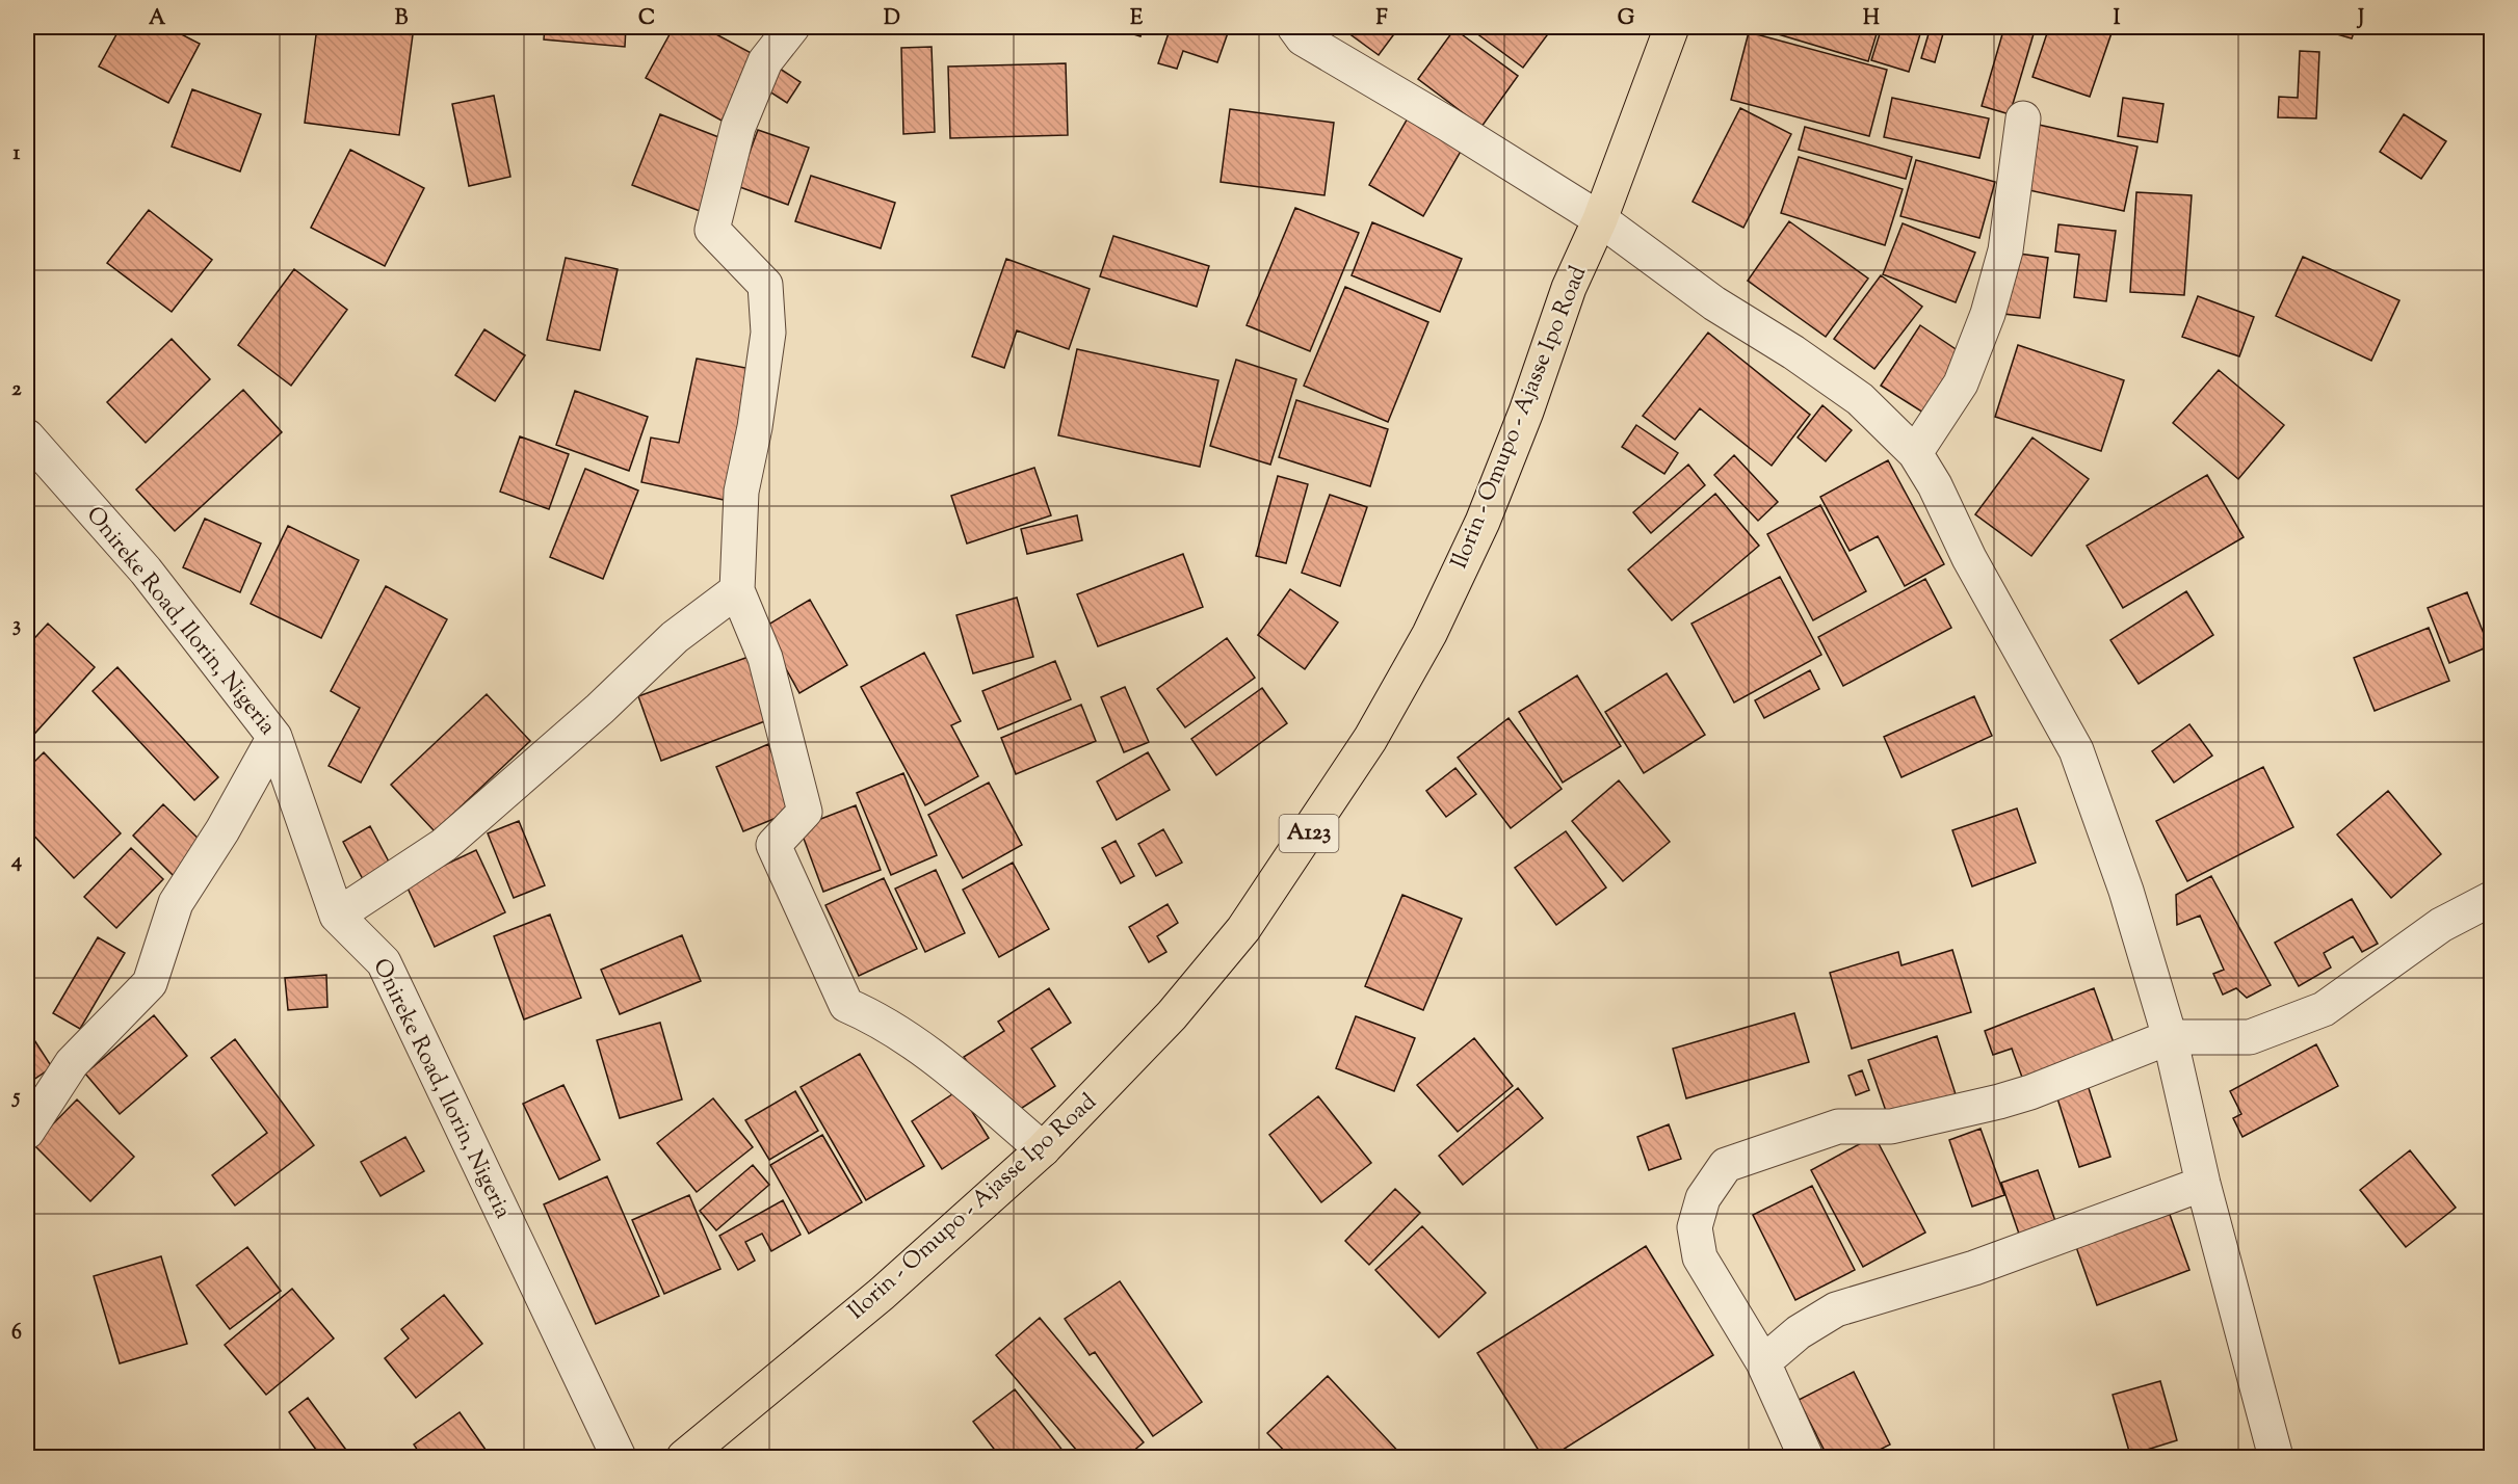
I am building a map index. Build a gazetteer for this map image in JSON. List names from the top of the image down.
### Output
{
  "streets": {
    "highway": ["Ilorin - Omupo - Ajasse Ipo Road", "A123"],
    "street": ["Onireke Road, Ilorin, Nigeria"]
  },
  "grid": {
    "columns": [
      "A",
      "B",
      "C",
      "D",
      "E",
      "F",
      "G",
      "H",
      "I",
      "J"
    ],
    "rows": [
      "1",
      "2",
      "3",
      "4",
      "5",
      "6"
    ]
  }
}
